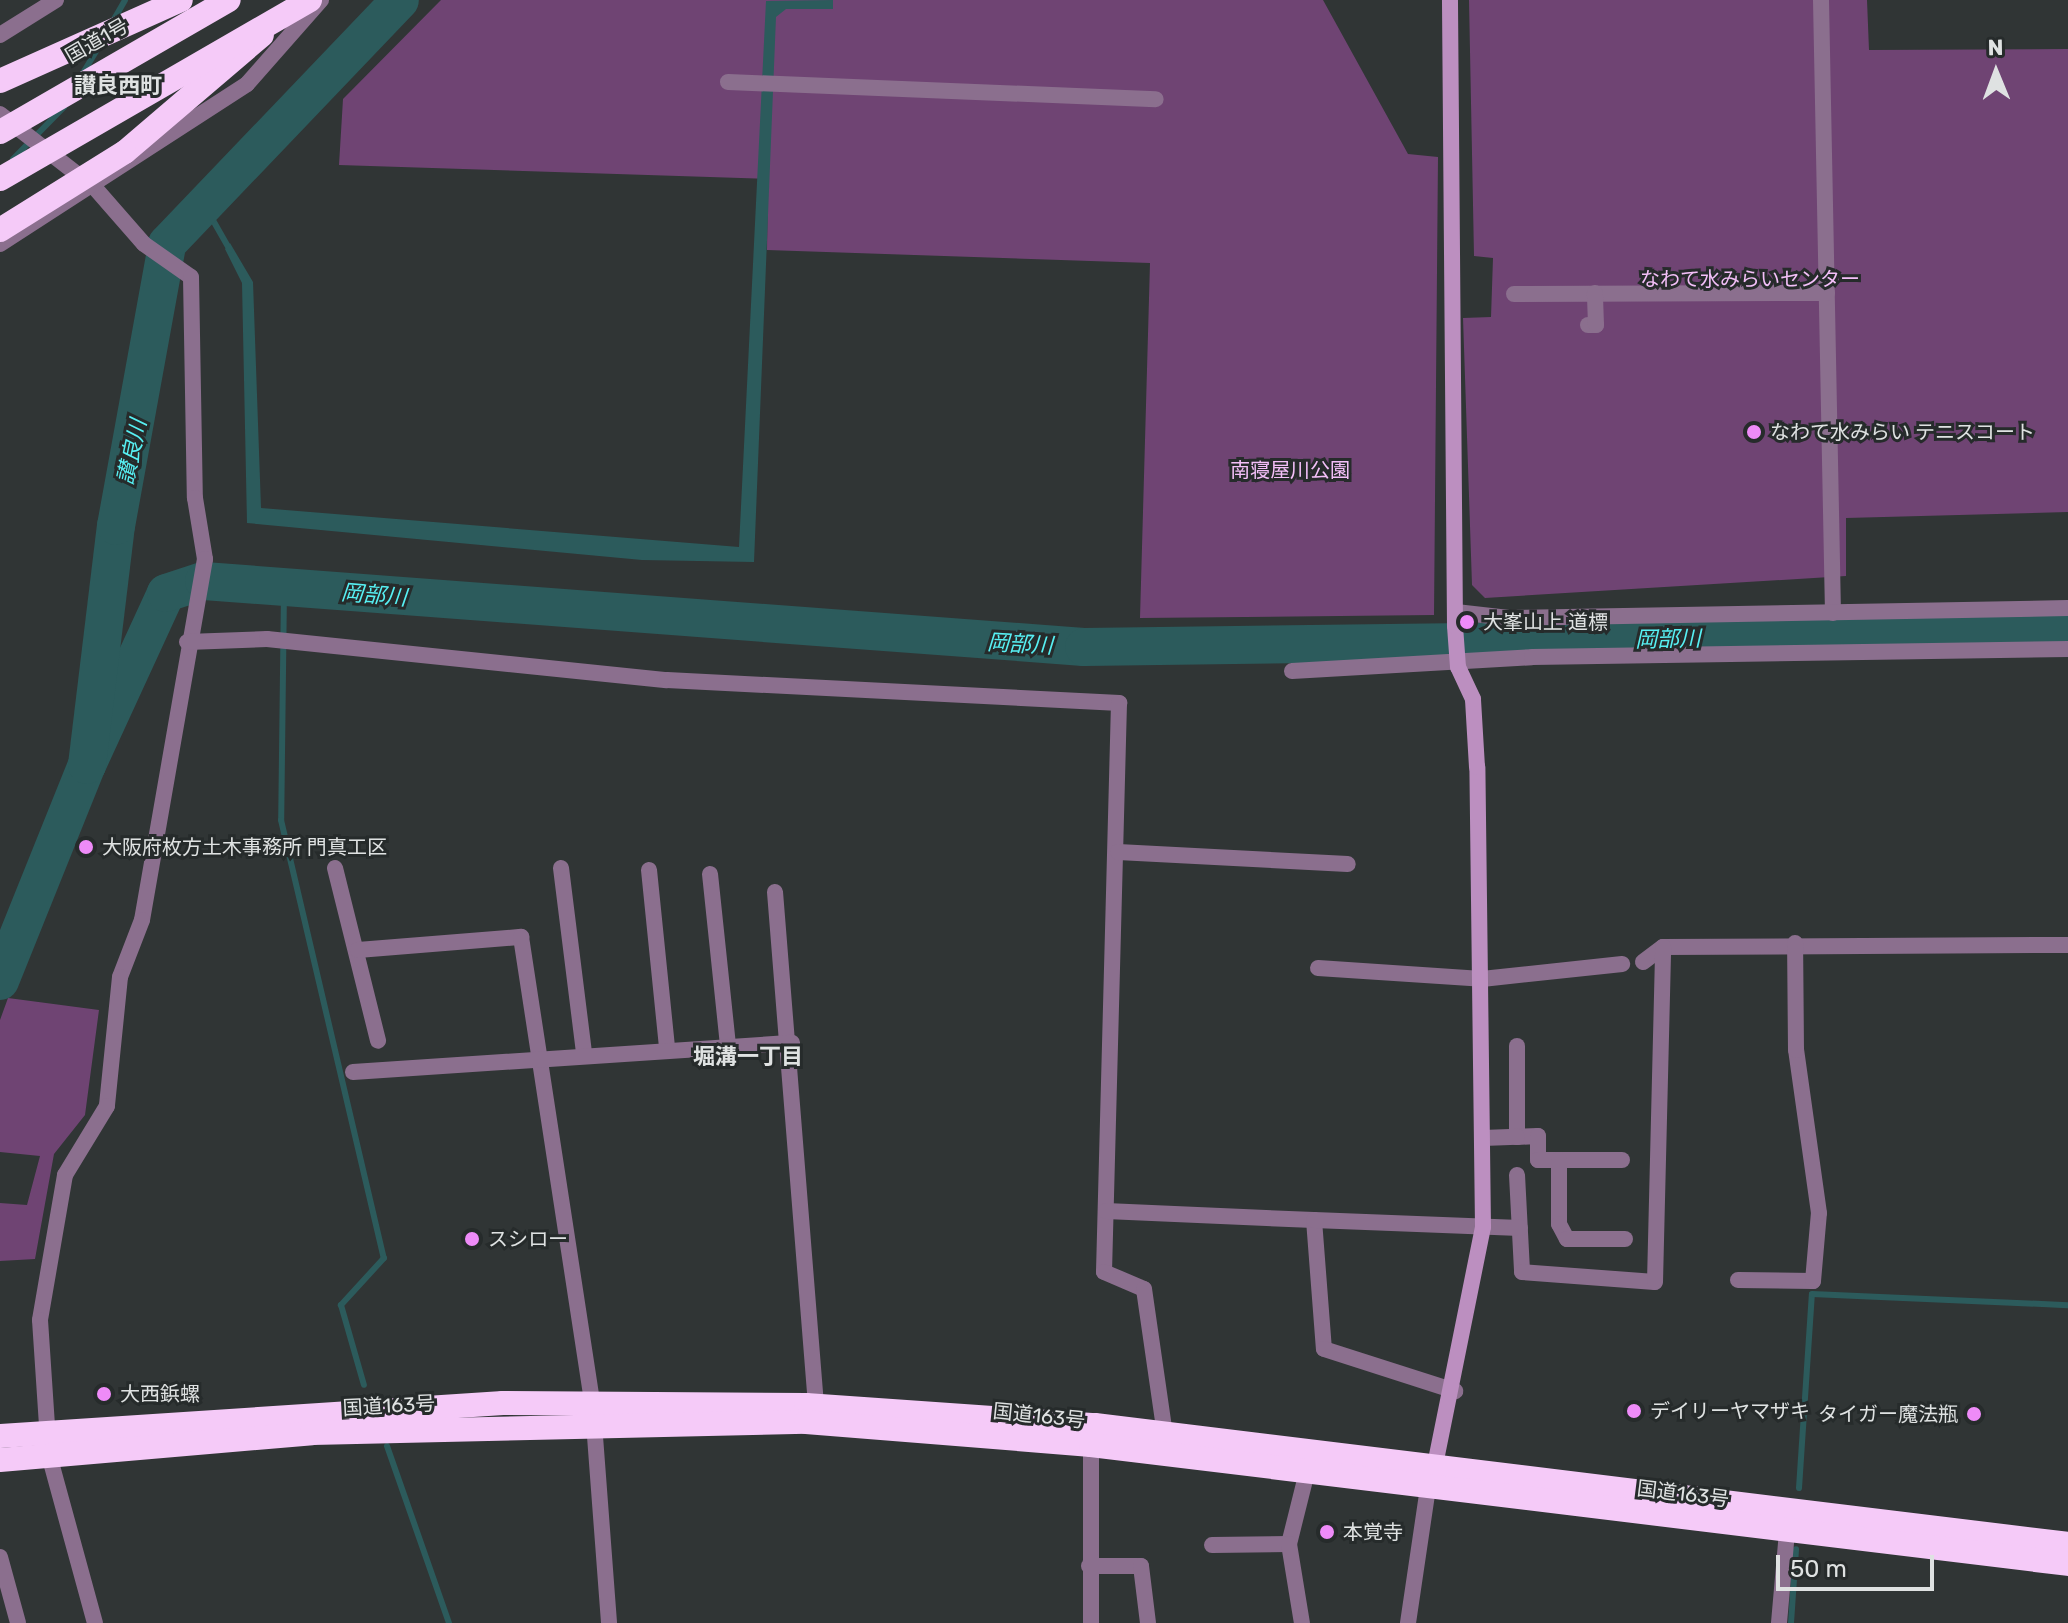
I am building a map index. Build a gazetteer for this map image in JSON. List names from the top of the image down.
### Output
{
  "streets": {
    "highway": ["国道1号", "国道163号"]
  },
  "districts": ["讃良西町", "堀溝一丁目"],
  "water": ["讃良川", "岡部川"],
  "parks": ["なわて水みらいセンター", "南寝屋川公園"],
  "places": [
    "なわて水みらい テニスコート",
    "大峯山上 道標",
    "大阪府枚方土木事務所 門真工区",
    "スシロー",
    "大西鋲螺",
    "デイリーヤマザキ",
    "タイガー魔法瓶",
    "本覚寺"
  ],
  "scale_bar": "50 m",
  "north": "top"
}
